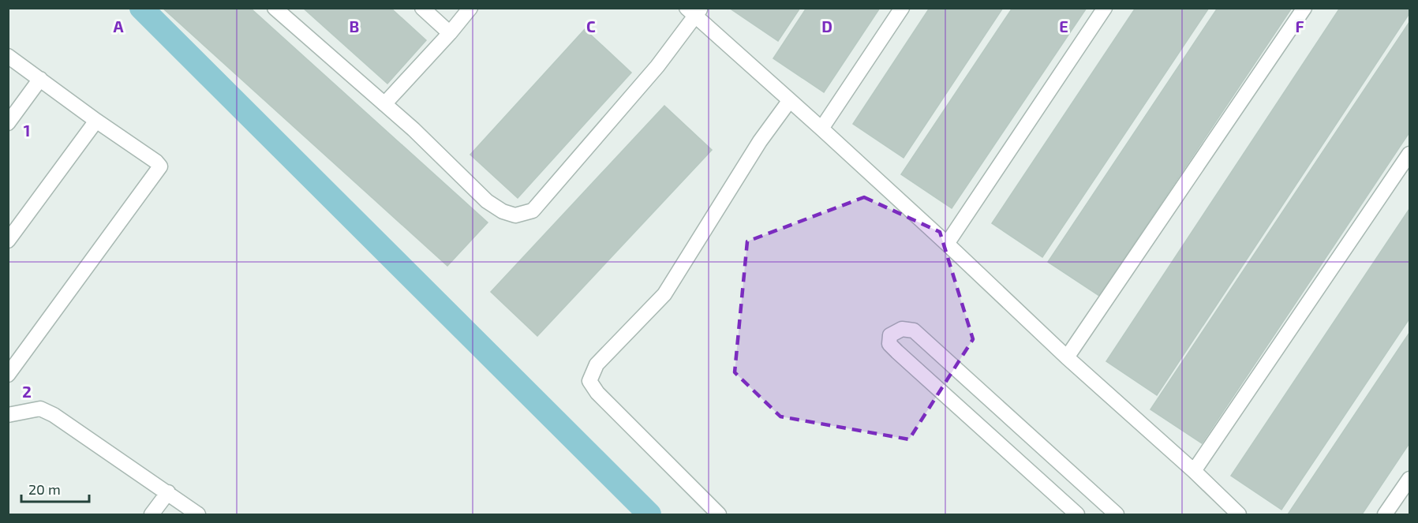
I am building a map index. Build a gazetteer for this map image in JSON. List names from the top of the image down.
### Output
{
  "scale_bar": "20 m",
  "grid": {
    "columns": [
      "A",
      "B",
      "C",
      "D",
      "E",
      "F"
    ],
    "rows": ["1", "2"]
  }
}
